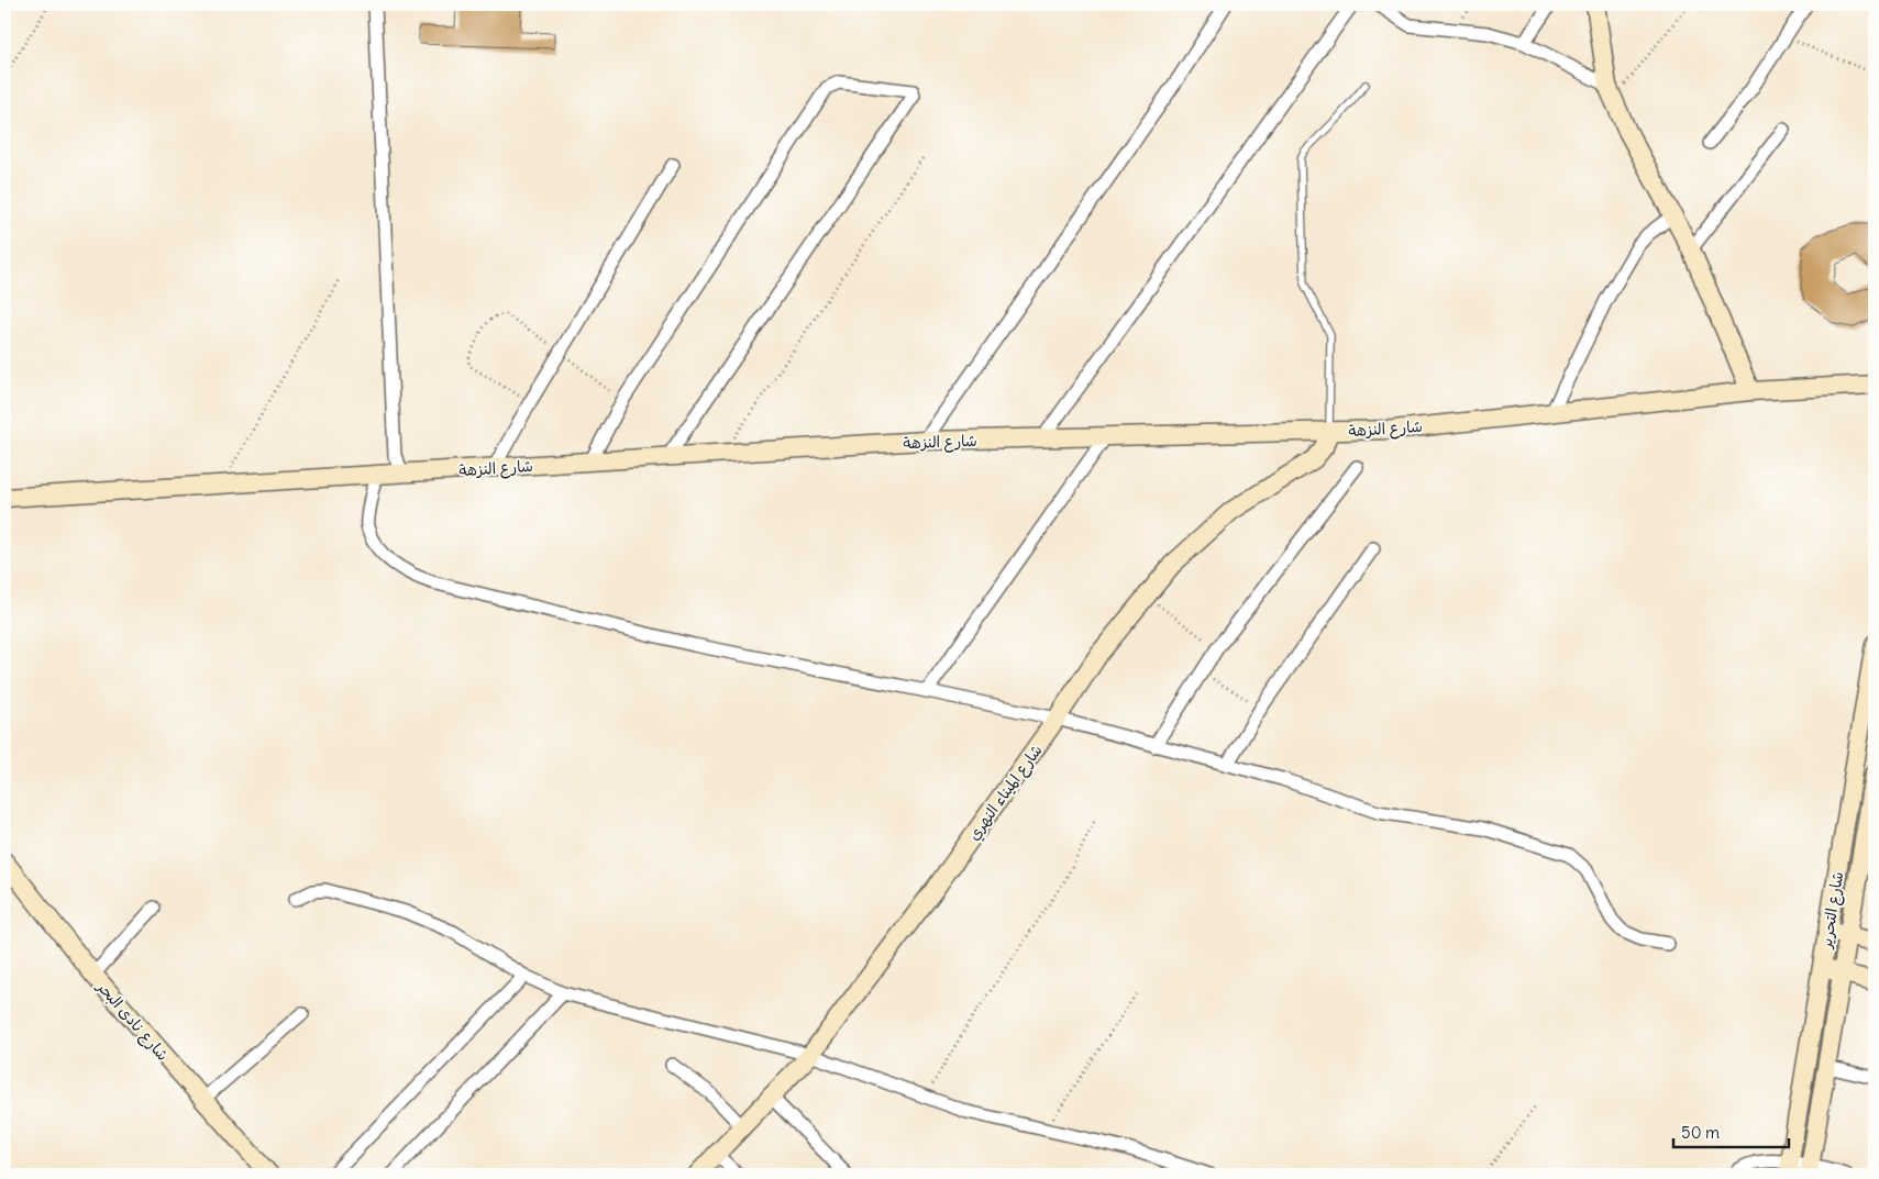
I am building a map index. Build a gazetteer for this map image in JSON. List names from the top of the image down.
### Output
{
  "streets": {
    "street": [
      "شارع النزهة",
      "شارع الميناء النهري",
      "شارع التحرير",
      "شارع نادى البحر"
    ]
  },
  "crossings": [
    ["شارع النزهة", "شارع الميناء النهري"]
  ],
  "scale_bar": "50 m"
}
